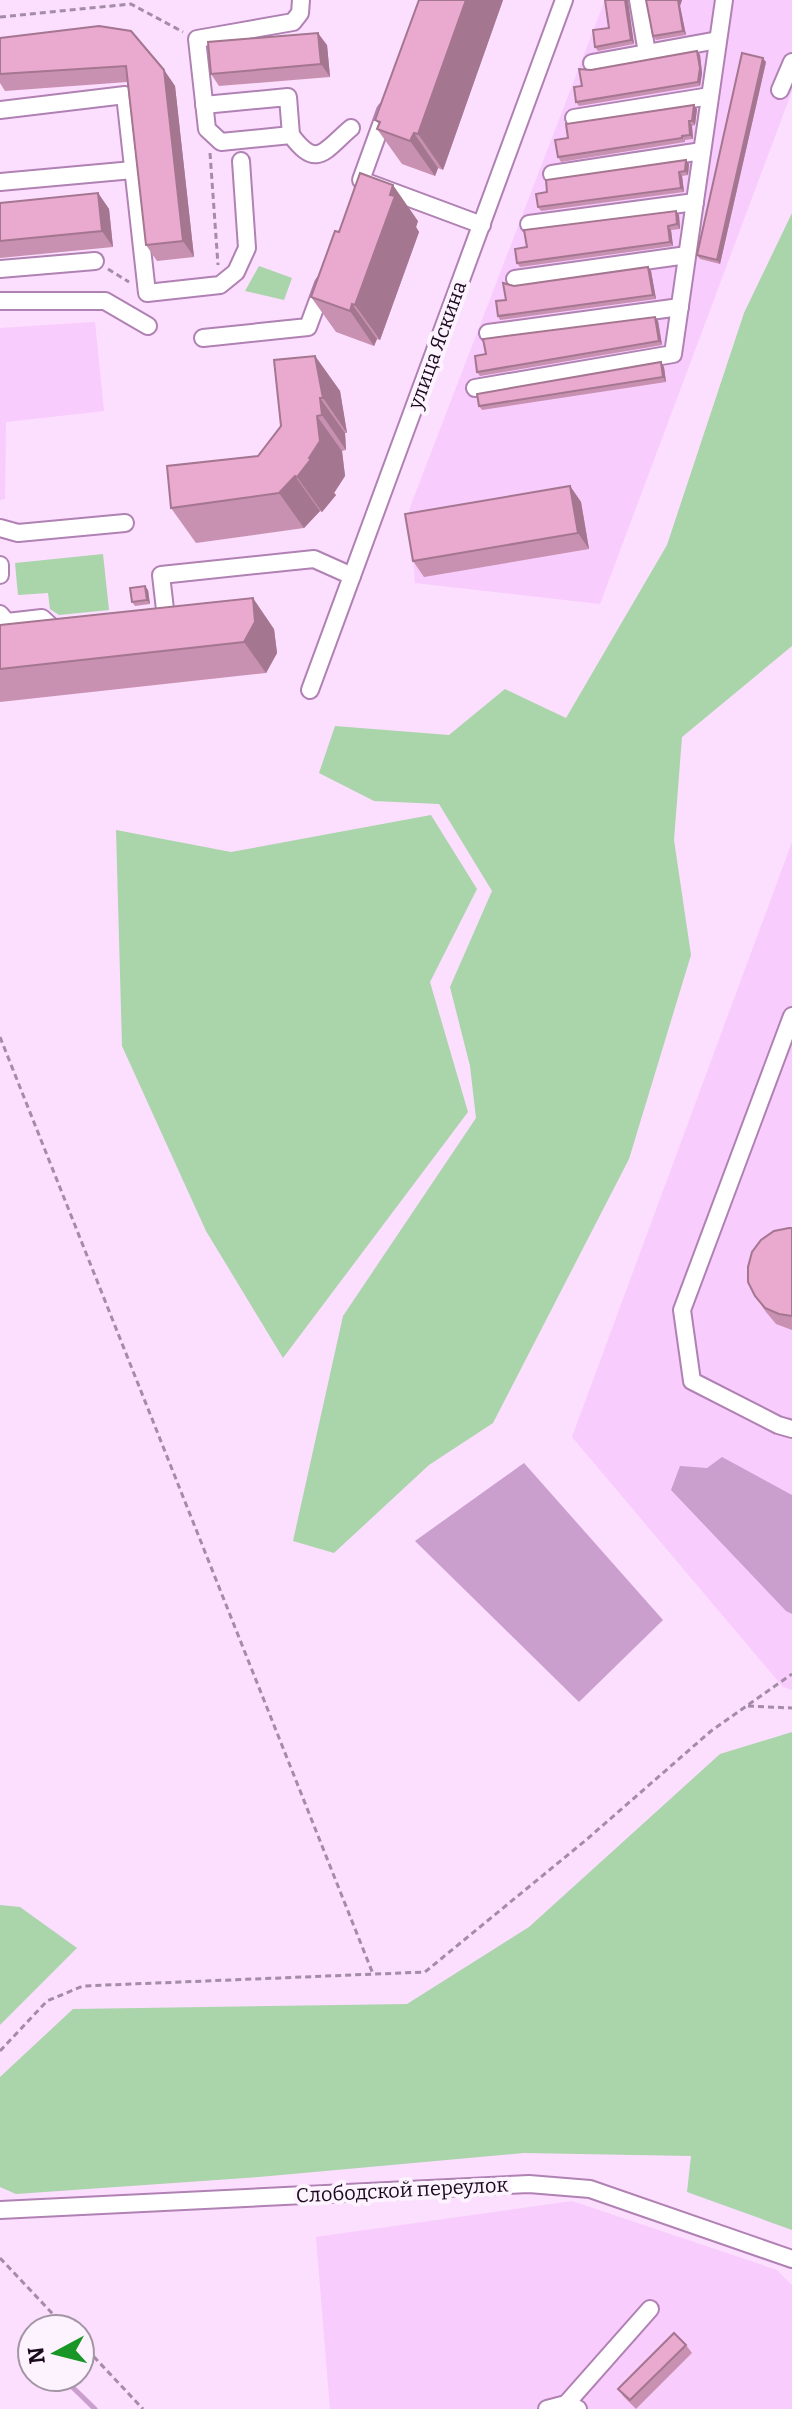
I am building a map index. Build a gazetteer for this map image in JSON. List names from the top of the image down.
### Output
{
  "streets": {
    "street": ["улица Яскина", "Слободской переулок"]
  },
  "north": "left"
}
